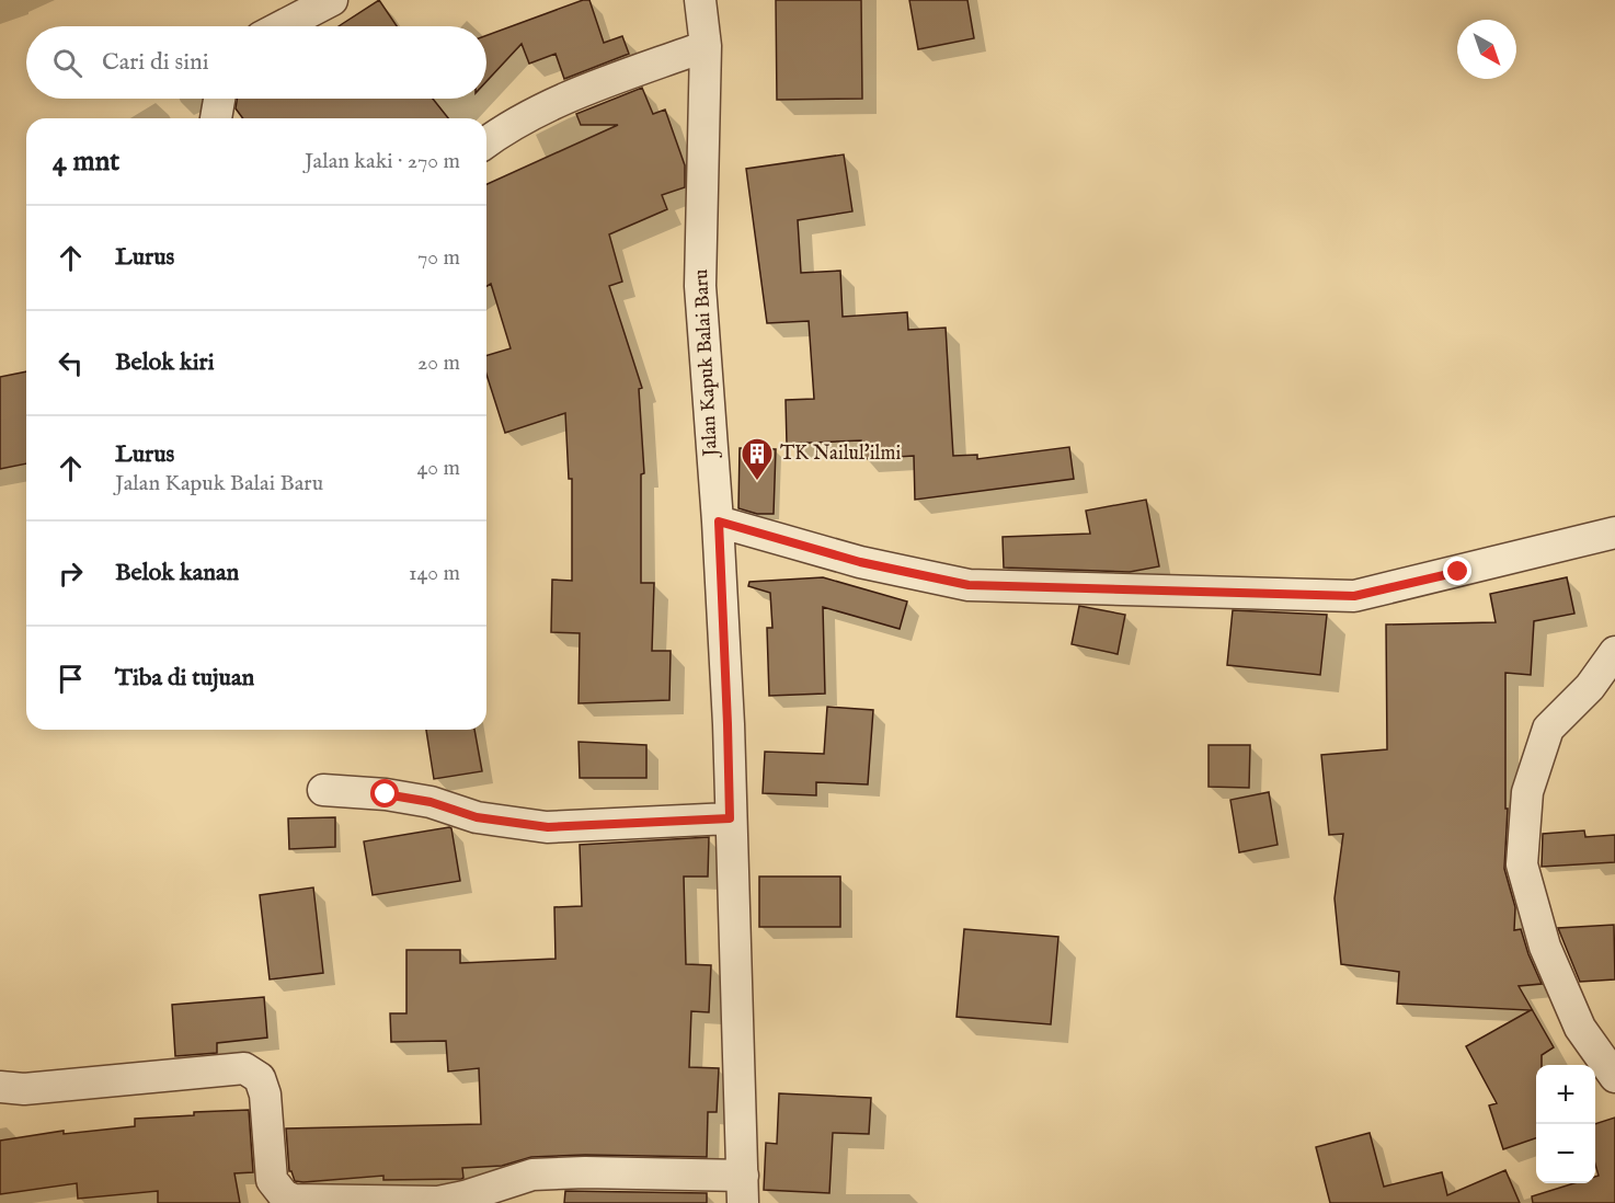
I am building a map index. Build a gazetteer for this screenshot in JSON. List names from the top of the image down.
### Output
{
  "streets": {
    "street": ["Jalan Kapuk Balai Baru"]
  },
  "places": {
    "building": ["TK Nailul'ilmi"]
  },
  "north": "bottom right",
  "page": {
    "search": "Cari di sini",
    "heading": ["4 mnt", "Jalan kaki · 270 m"],
    "list": [
      ["Lurus", "70 m"],
      ["Belok kiri", "20 m"],
      ["Lurus", "Jalan Kapuk Balai Baru", "40 m"],
      ["Belok kanan", "140 m"],
      "Tiba di tujuan"
    ],
    "map_buttons": ["+", "−"]
  }
}
